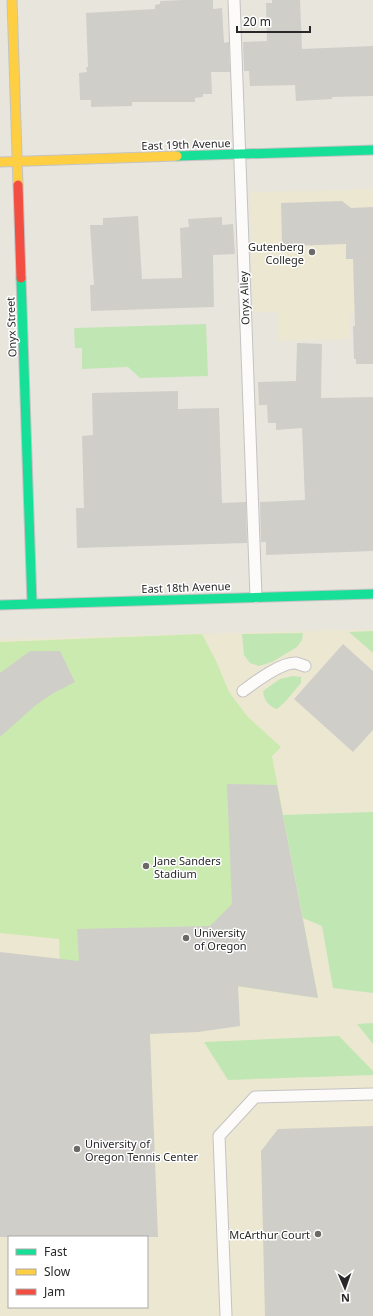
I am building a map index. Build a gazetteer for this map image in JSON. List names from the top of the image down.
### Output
{
  "streets": {
    "street": ["East 19th Avenue", "Onyx Street", "East 18th Avenue"],
    "lane": ["Onyx Alley"]
  },
  "crossings": [
    ["East 19th Avenue", "Onyx Alley"],
    ["East 19th Avenue", "Onyx Street"],
    ["Onyx Alley", "East 18th Avenue"],
    ["Onyx Street", "East 18th Avenue"]
  ],
  "places": [
    "Gutenberg College",
    "Jane Sanders Stadium",
    "University of Oregon",
    "University of Oregon Tennis Center",
    "McArthur Court"
  ],
  "legend": ["Fast", "Slow", "Jam"],
  "scale_bar": "20 m",
  "north": "bottom"
}
